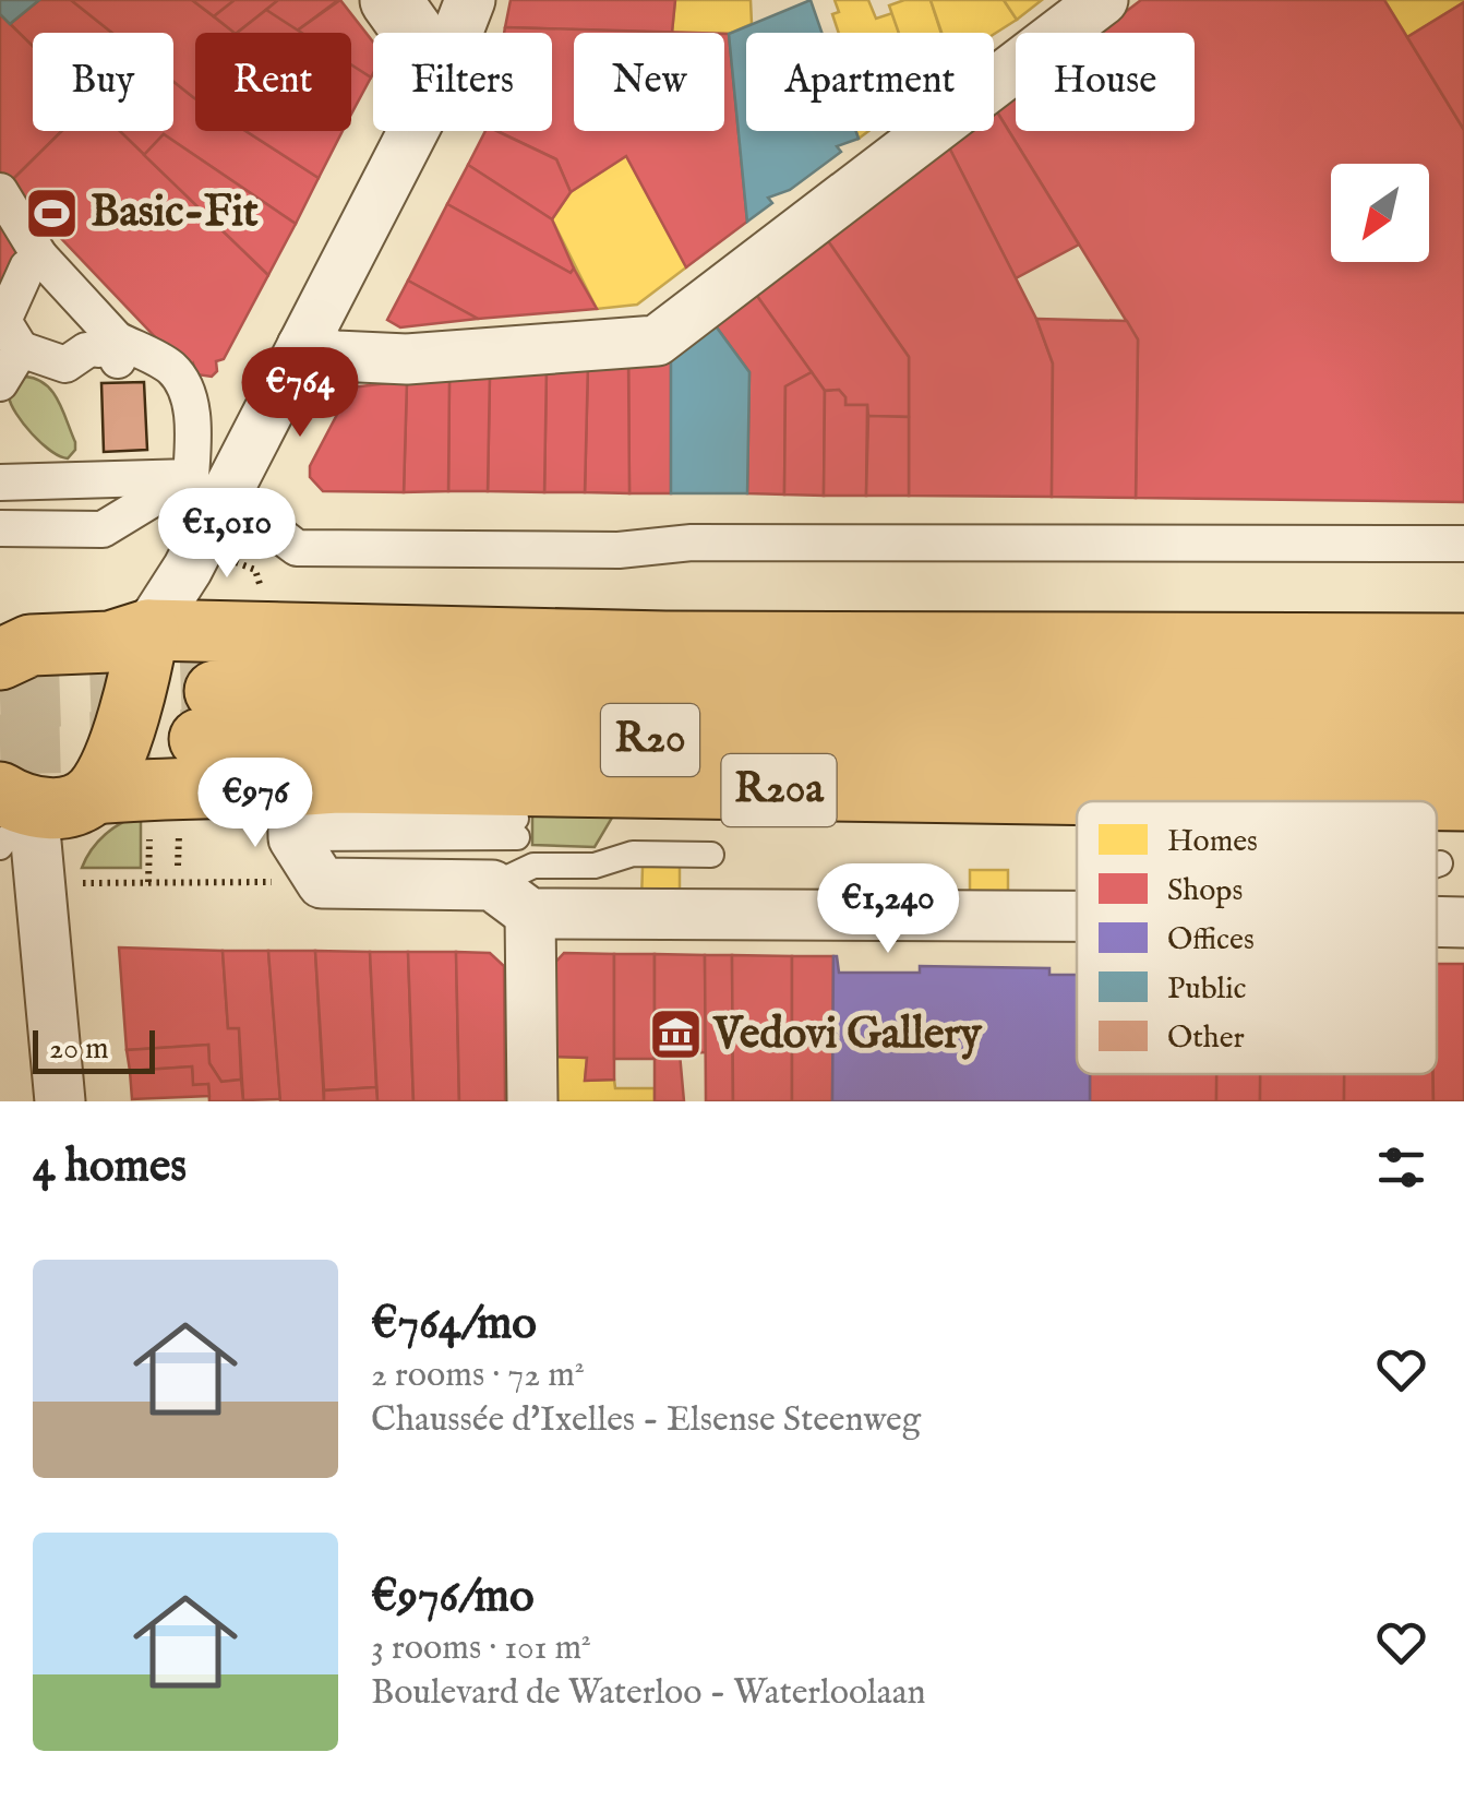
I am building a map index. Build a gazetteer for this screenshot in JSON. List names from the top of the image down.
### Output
{
  "streets": {
    "main road": ["R20", "R20a"]
  },
  "places": {
    "sports": ["Basic-Fit"],
    "museum": ["Vedovi Gallery"]
  },
  "legend": [
    "Homes",
    "Shops",
    "Offices",
    "Public",
    "Other"
  ],
  "scale_bar": "20 m",
  "north": "bottom left",
  "page": {
    "chip": [
      "Buy",
      "Rent",
      "Filters",
      "New",
      "Apartment",
      "House"
    ],
    "price": [
      "€764",
      "€1,010",
      "€976",
      "€1,240"
    ],
    "scale": "20 m",
    "heading": "4 homes",
    "list": [
      {
        "name": "€764/mo",
        "note": "2 rooms · 72 m² · Chaussée d'Ixelles - Elsense Steenweg"
      },
      {
        "name": "€976/mo",
        "note": "3 rooms · 101 m² · Boulevard de Waterloo - Waterloolaan"
      }
    ]
  }
}
